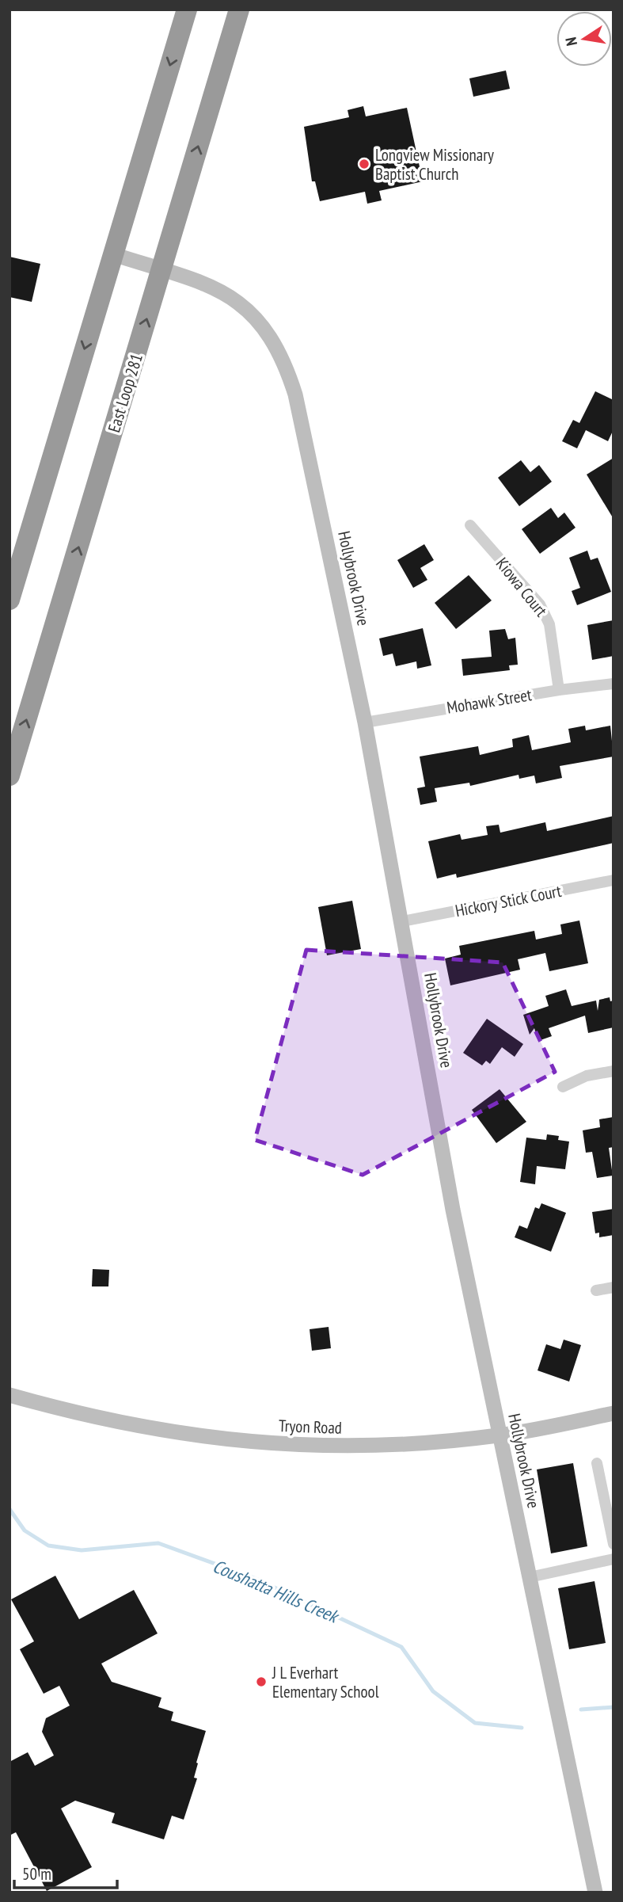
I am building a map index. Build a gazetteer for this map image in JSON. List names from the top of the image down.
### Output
{
  "streets": {
    "highway": ["East Loop 281"],
    "street": [
      "Hollybrook Drive",
      "Kiowa Court",
      "Mohawk Street",
      "Hickory Stick Court",
      "Tryon Road"
    ]
  },
  "crossings": [
    ["East Loop 281", "Hollybrook Drive"],
    ["Hollybrook Drive", "Mohawk Street"],
    ["Hollybrook Drive", "Hickory Stick Court"],
    ["Hollybrook Drive", "Tryon Road"],
    ["Kiowa Court", "Mohawk Street"]
  ],
  "water": ["Coushatta Hills Creek"],
  "places": ["Longview Missionary Baptist Church", "J L Everhart Elementary School"],
  "scale_bar": "50 m",
  "north": "left"
}
